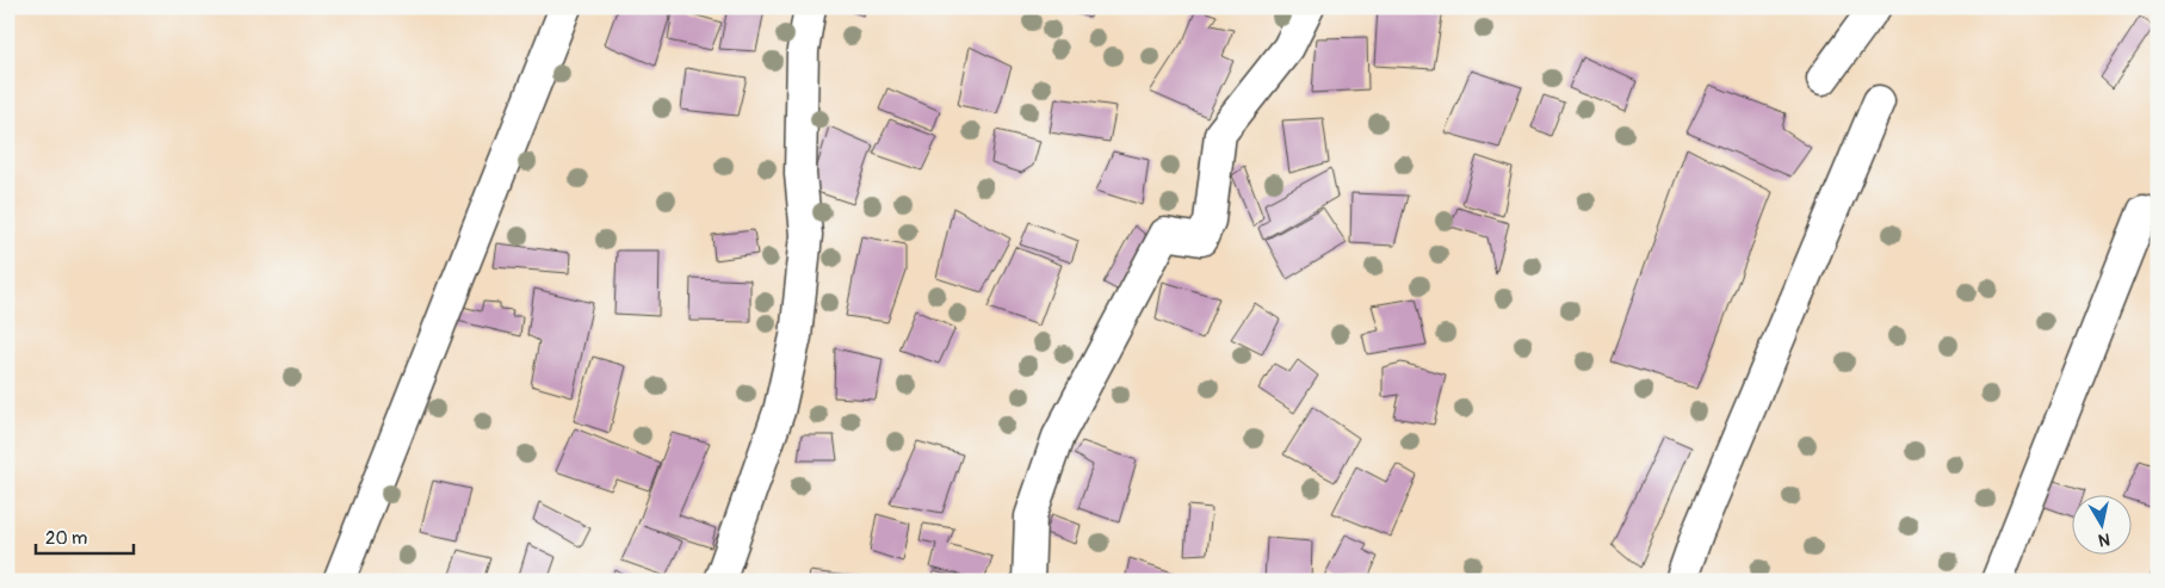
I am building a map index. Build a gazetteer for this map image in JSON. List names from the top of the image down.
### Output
{
  "scale_bar": "20 m",
  "north": "bottom"
}
